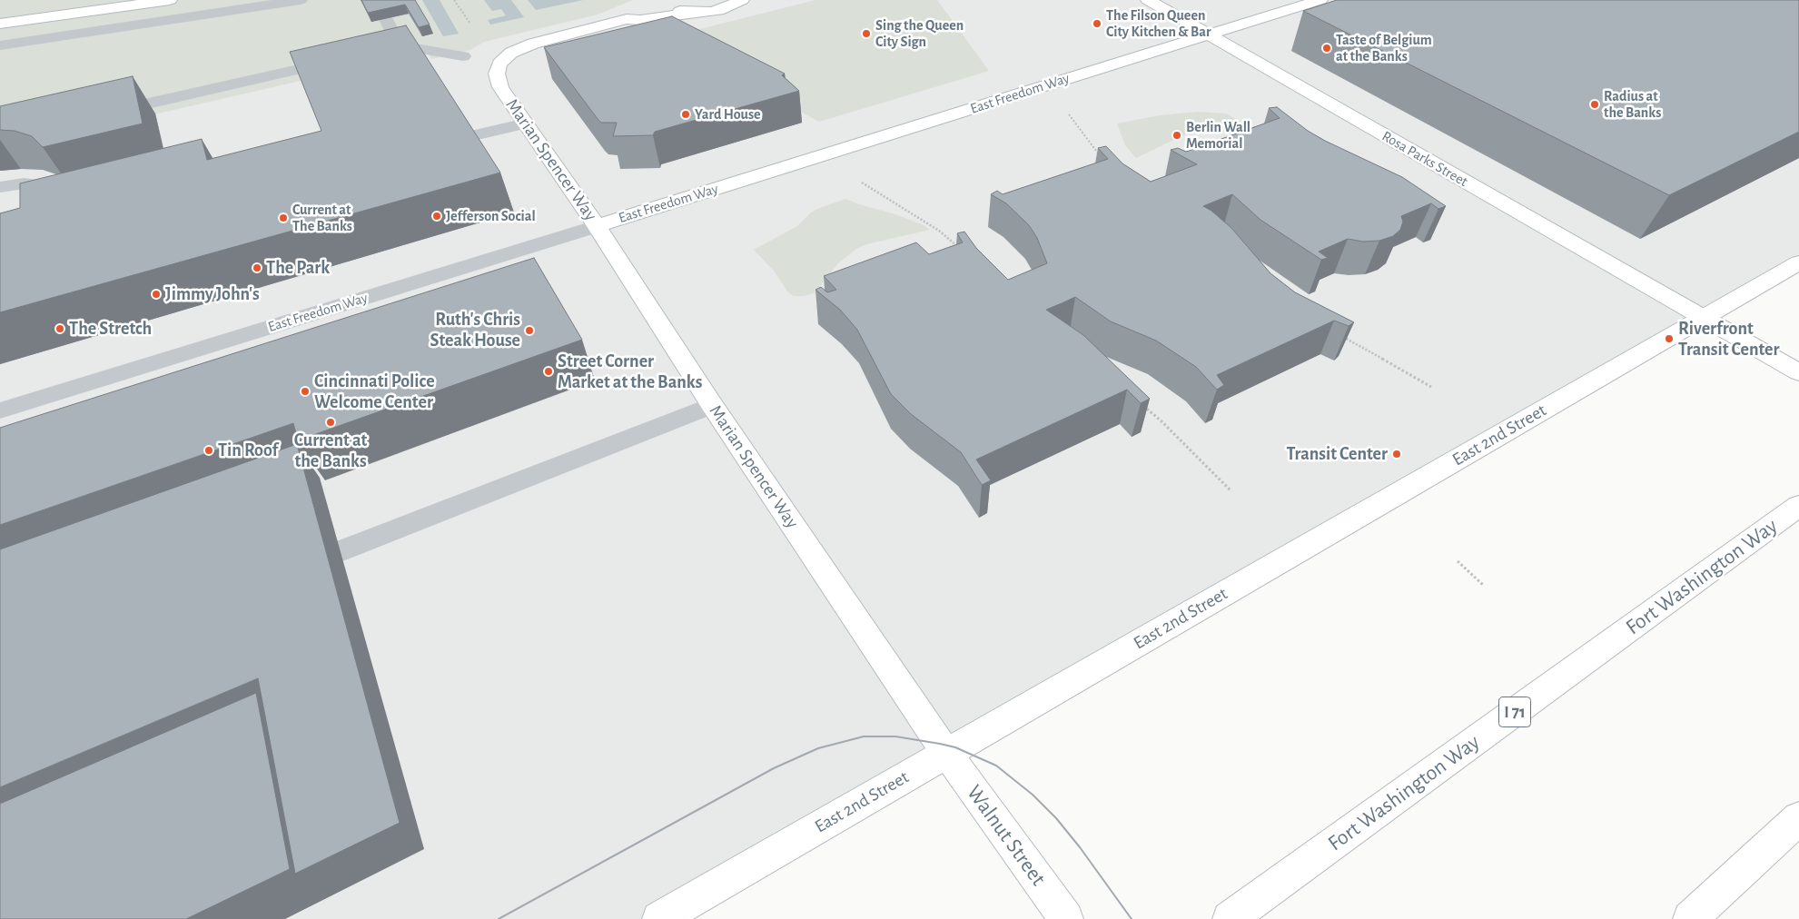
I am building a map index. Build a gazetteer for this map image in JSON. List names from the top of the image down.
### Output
{
  "streets": {
    "main road": [
      "East Freedom Way",
      "Rosa Parks Street",
      "Marian Spencer Way",
      "East 2nd Street",
      "Fort Washington Way",
      "I 71",
      "Walnut Street"
    ]
  },
  "crossings": [
    ["East Freedom Way", "Rosa Parks Street"],
    ["East Freedom Way", "Marian Spencer Way"],
    ["Rosa Parks Street", "East 2nd Street"],
    ["Marian Spencer Way", "East 2nd Street"],
    ["Marian Spencer Way", "Walnut Street"],
    ["East 2nd Street", "Walnut Street"]
  ],
  "places": [
    "The Filson Queen City Kitchen & Bar",
    "Sing the Queen City Sign",
    "Taste of Belgium at the Banks",
    "Radius at the Banks",
    "Yard House",
    "Berlin Wall Memorial",
    "Jefferson Social",
    "Current at The Banks",
    "The Park",
    "Jimmy John's",
    "The Stretch",
    "Ruth's Chris Steak House",
    "Riverfront Transit Center",
    "Street Corner Market at the Banks",
    "Cincinnati Police Welcome Center",
    "Current at the Banks",
    "Tin Roof",
    "Transit Center"
  ]
}
